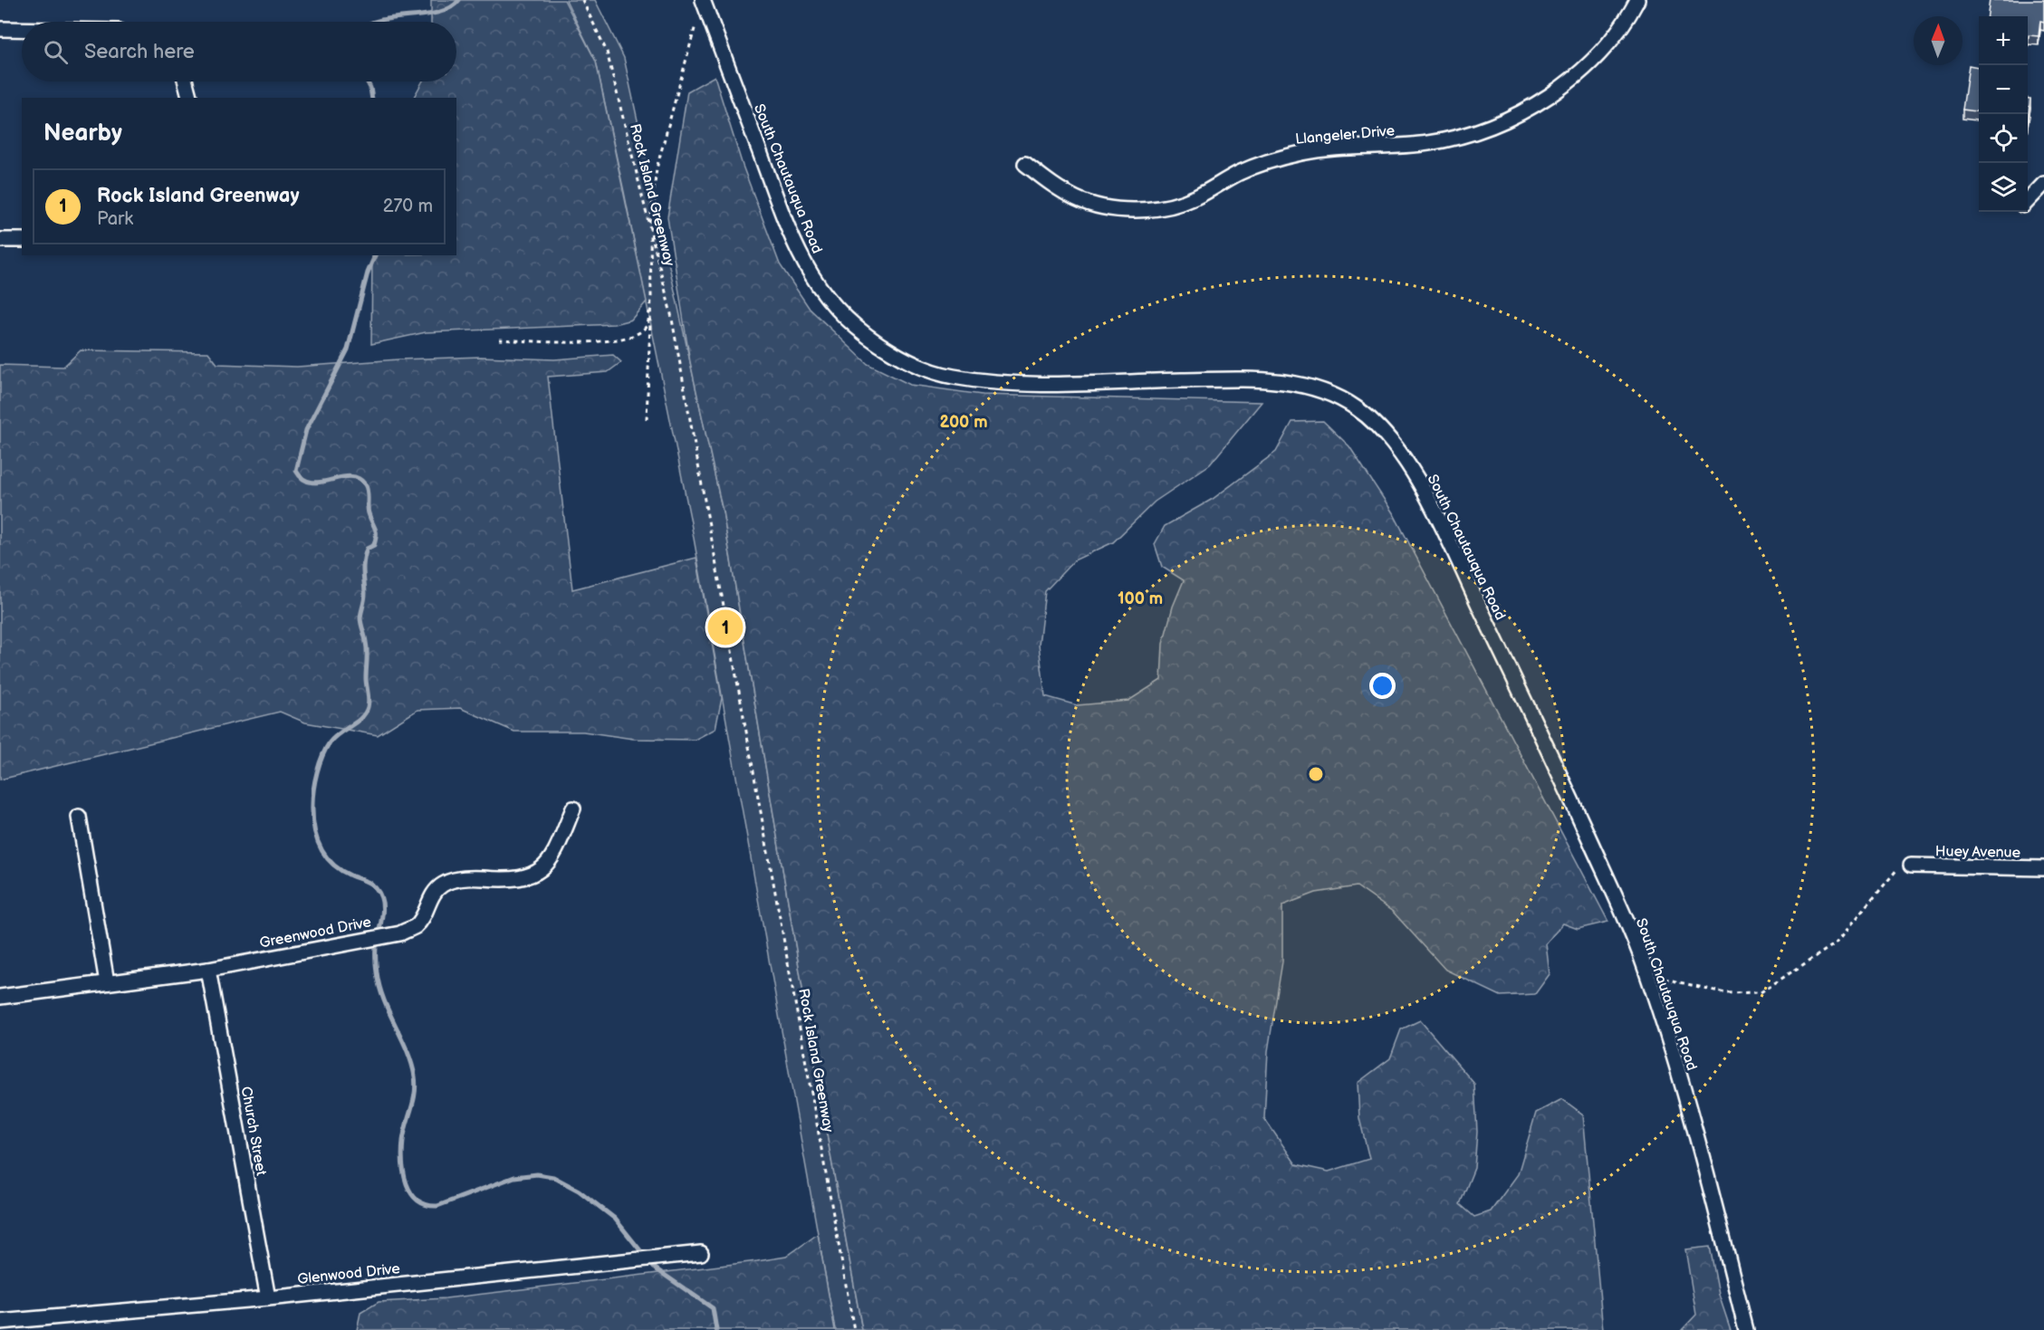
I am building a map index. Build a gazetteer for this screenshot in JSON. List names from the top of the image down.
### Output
{
  "streets": {
    "street": [
      "Llangeler Drive",
      "South Chautauqua Road",
      "Huey Avenue",
      "Greenwood Drive",
      "Church Street",
      "Glenwood Drive"
    ],
    "path": ["Rock Island Greenway"]
  },
  "crossings": [
    ["Greenwood Drive", "Church Street"],
    ["Church Street", "Glenwood Drive"]
  ],
  "north": "top",
  "page": {
    "map_buttons": ["+", "−"],
    "search": "Search here",
    "heading": "Nearby",
    "list": [
      {
        "mark": "1",
        "name": "Rock Island Greenway",
        "note": "Park",
        "value": "270 m"
      }
    ],
    "pins": "1"
  },
  "rings": ["200 m", "100 m"]
}
